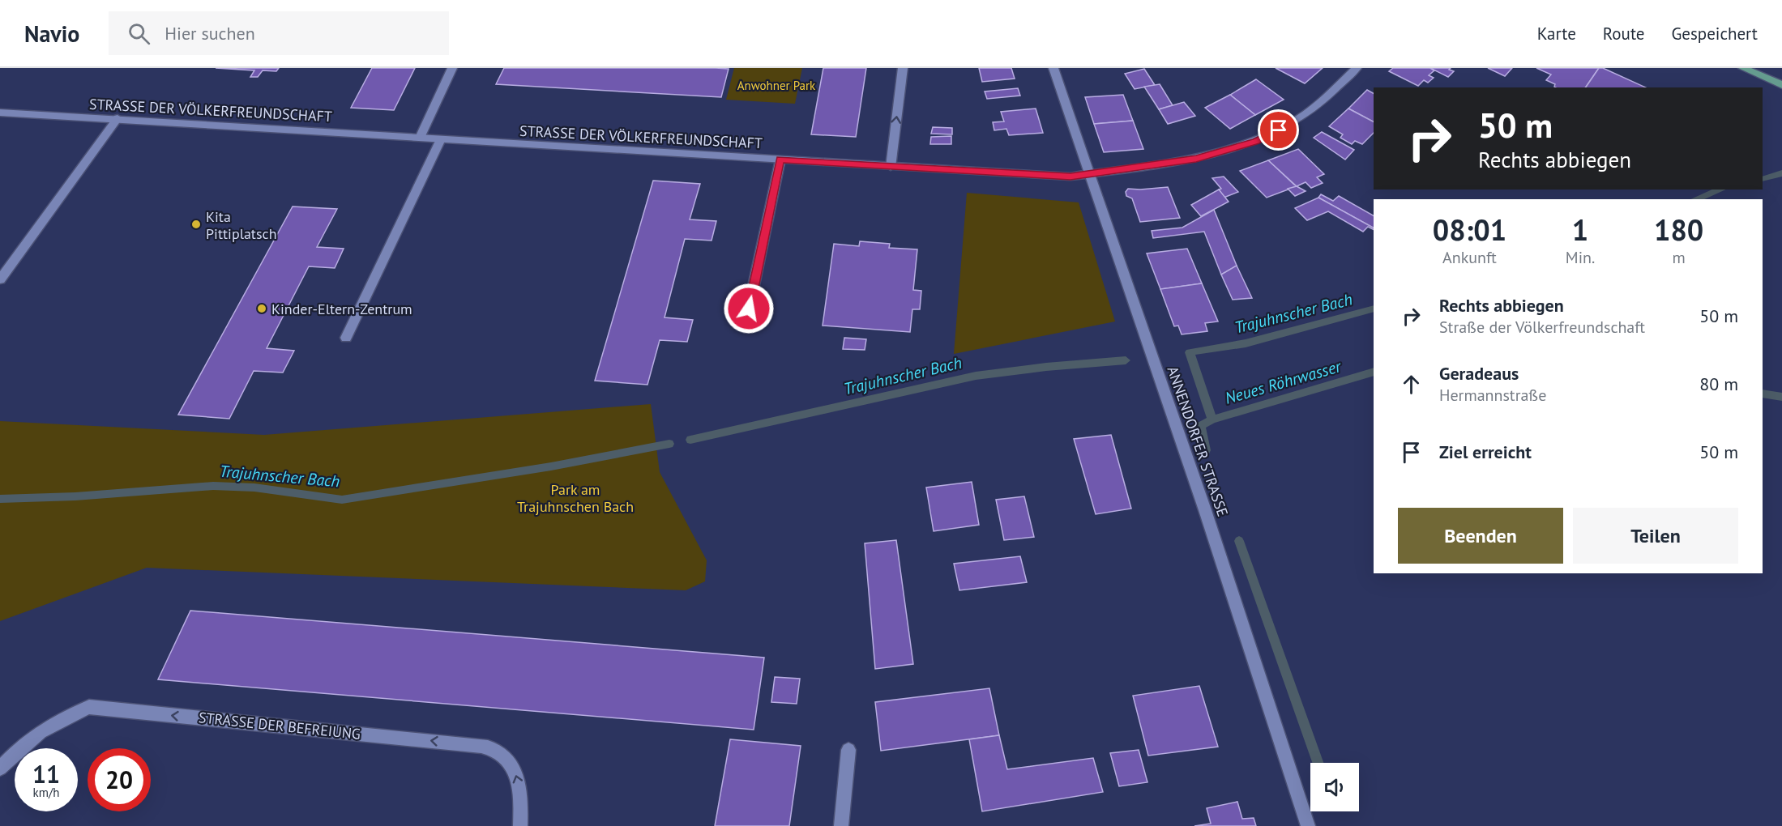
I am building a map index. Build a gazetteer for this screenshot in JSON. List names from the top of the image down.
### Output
{
  "streets": {
    "street": ["STRASSE DER VÖLKERFREUNDSCHAFT", "ANNENDORFER STRASSE", "STRASSE DER BEFREIUNG"]
  },
  "crossings": [
    ["STRASSE DER VÖLKERFREUNDSCHAFT", "ANNENDORFER STRASSE"]
  ],
  "one_way": ["STRASSE DER BEFREIUNG"],
  "water": ["Trajuhnscher Bach", "Neues Röhrwasser"],
  "parks": ["Anwohner Park", "Park am Trajuhnschen Bach"],
  "places": ["Kita Pittiplatsch", "Kinder-Eltern-Zentrum"],
  "page": {
    "header": "Navio",
    "search": "Hier suchen",
    "nav": ["Karte", "Route", "Gespeichert"],
    "turn": ["50 m", "Rechts abbiegen"],
    "eta": [
      "08:01",
      "Ankunft",
      "1",
      "Min.",
      "180",
      "m"
    ],
    "list": [
      {
        "name": "Rechts abbiegen",
        "note": "Straße der Völkerfreundschaft",
        "value": "50 m"
      },
      {
        "name": "Geradeaus",
        "note": "Hermannstraße",
        "value": "80 m"
      },
      {
        "name": "Ziel erreicht",
        "value": "50 m"
      }
    ],
    "buttons": ["Beenden", "Teilen"],
    "speed": "11 km/h",
    "limit": "20"
  }
}
